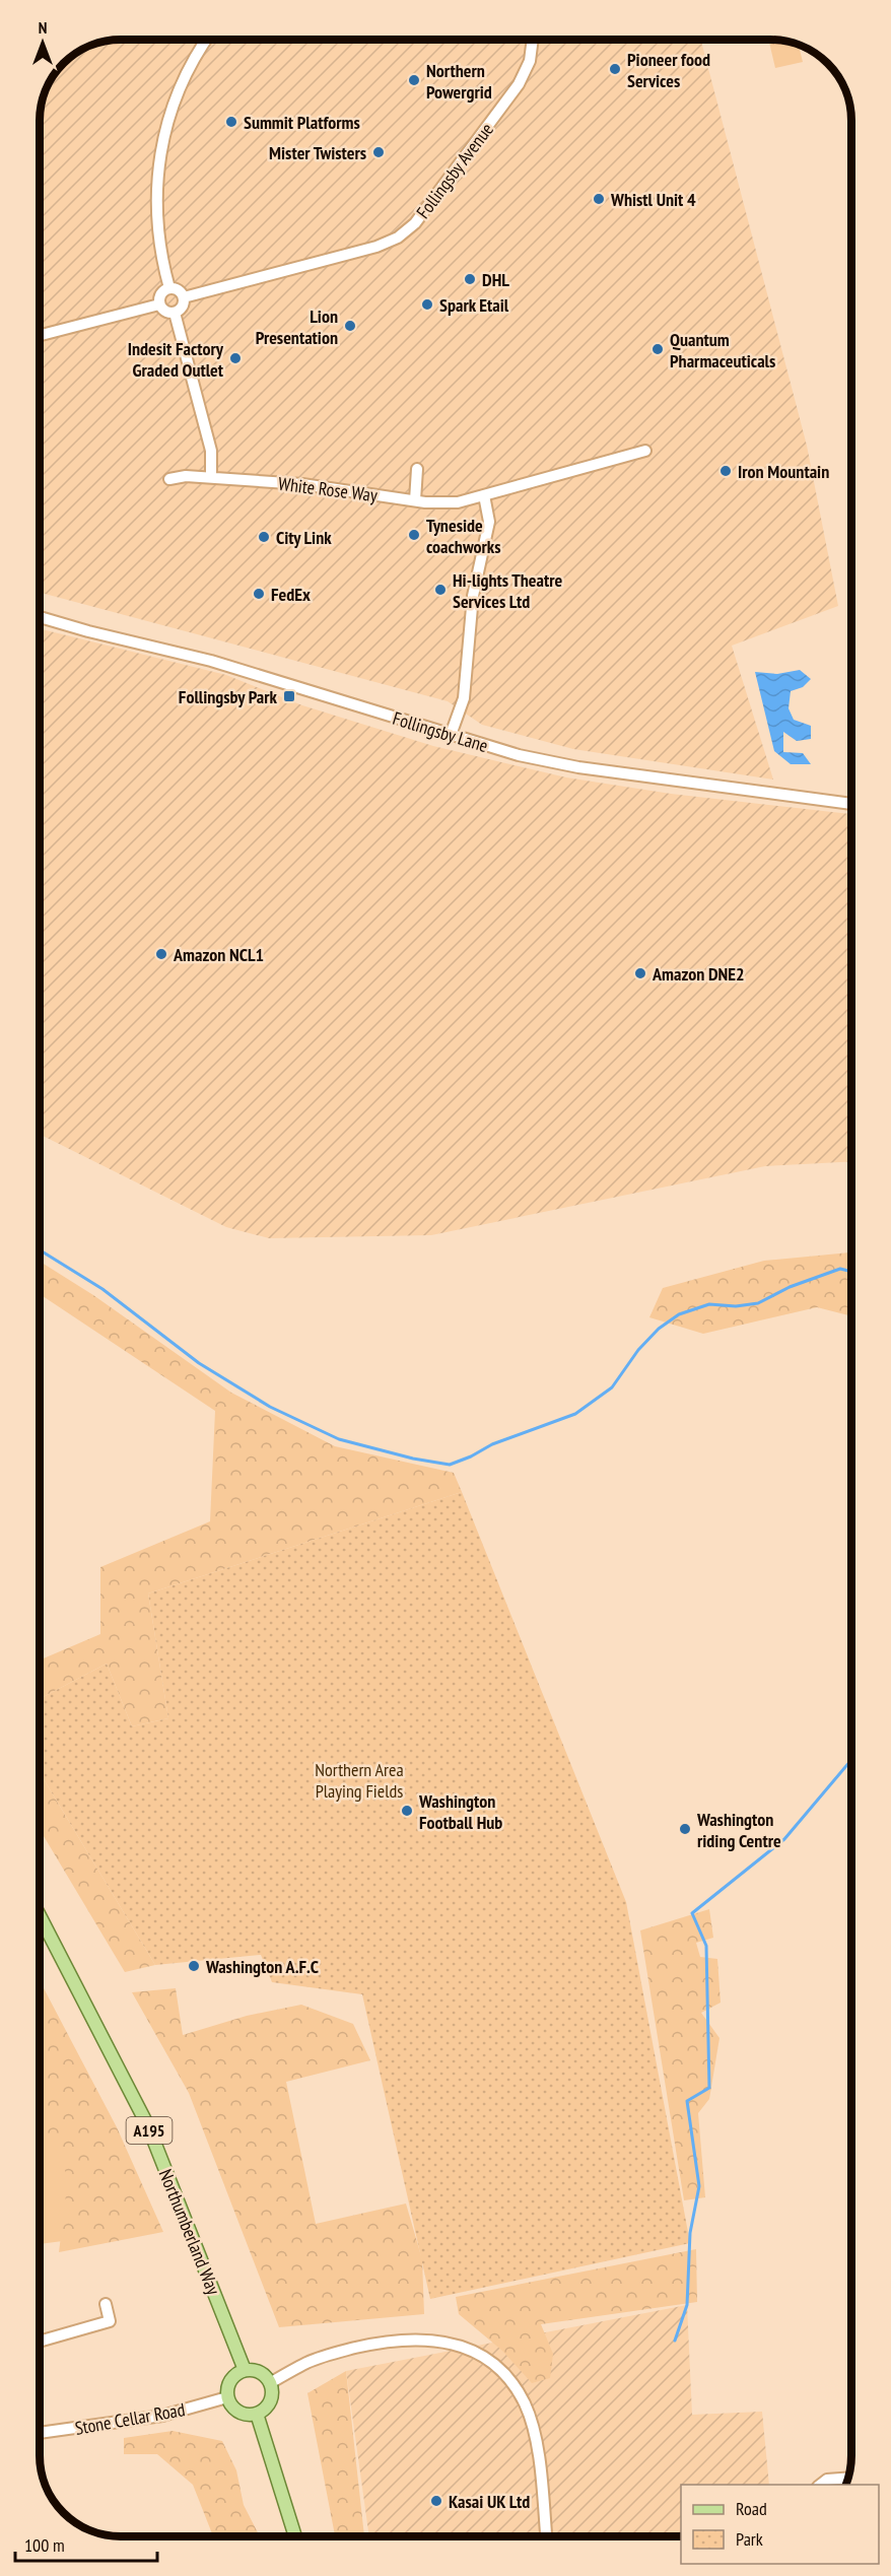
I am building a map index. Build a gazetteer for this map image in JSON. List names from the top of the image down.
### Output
{
  "streets": {
    "main road": ["A195", "Northumberland Way"],
    "street": [
      "Follingsby Avenue",
      "White Rose Way",
      "Follingsby Lane",
      "Stone Cellar Road"
    ]
  },
  "crossings": [
    ["Northumberland Way", "Stone Cellar Road"]
  ],
  "parks": ["Northern Area Playing Fields"],
  "places": {
    "other": [
      "Pioneer food Services",
      "Northern Powergrid",
      "Summit Platforms",
      "Mister Twisters",
      "Whistl Unit 4",
      "DHL",
      "Spark Etail",
      "Lion Presentation",
      "Quantum Pharmaceuticals",
      "Indesit Factory Graded Outlet",
      "Iron Mountain",
      "Tyneside coachworks",
      "City Link",
      "Hi-lights Theatre Services Ltd",
      "FedEx",
      "Amazon NCL1",
      "Amazon DNE2",
      "Washington Football Hub",
      "Washington riding Centre",
      "Washington A.F.C",
      "Kasai UK Ltd"
    ],
    "transit": ["Follingsby Park"]
  },
  "legend": ["Road", "Park"],
  "scale_bar": "100 m",
  "north": "top"
}
